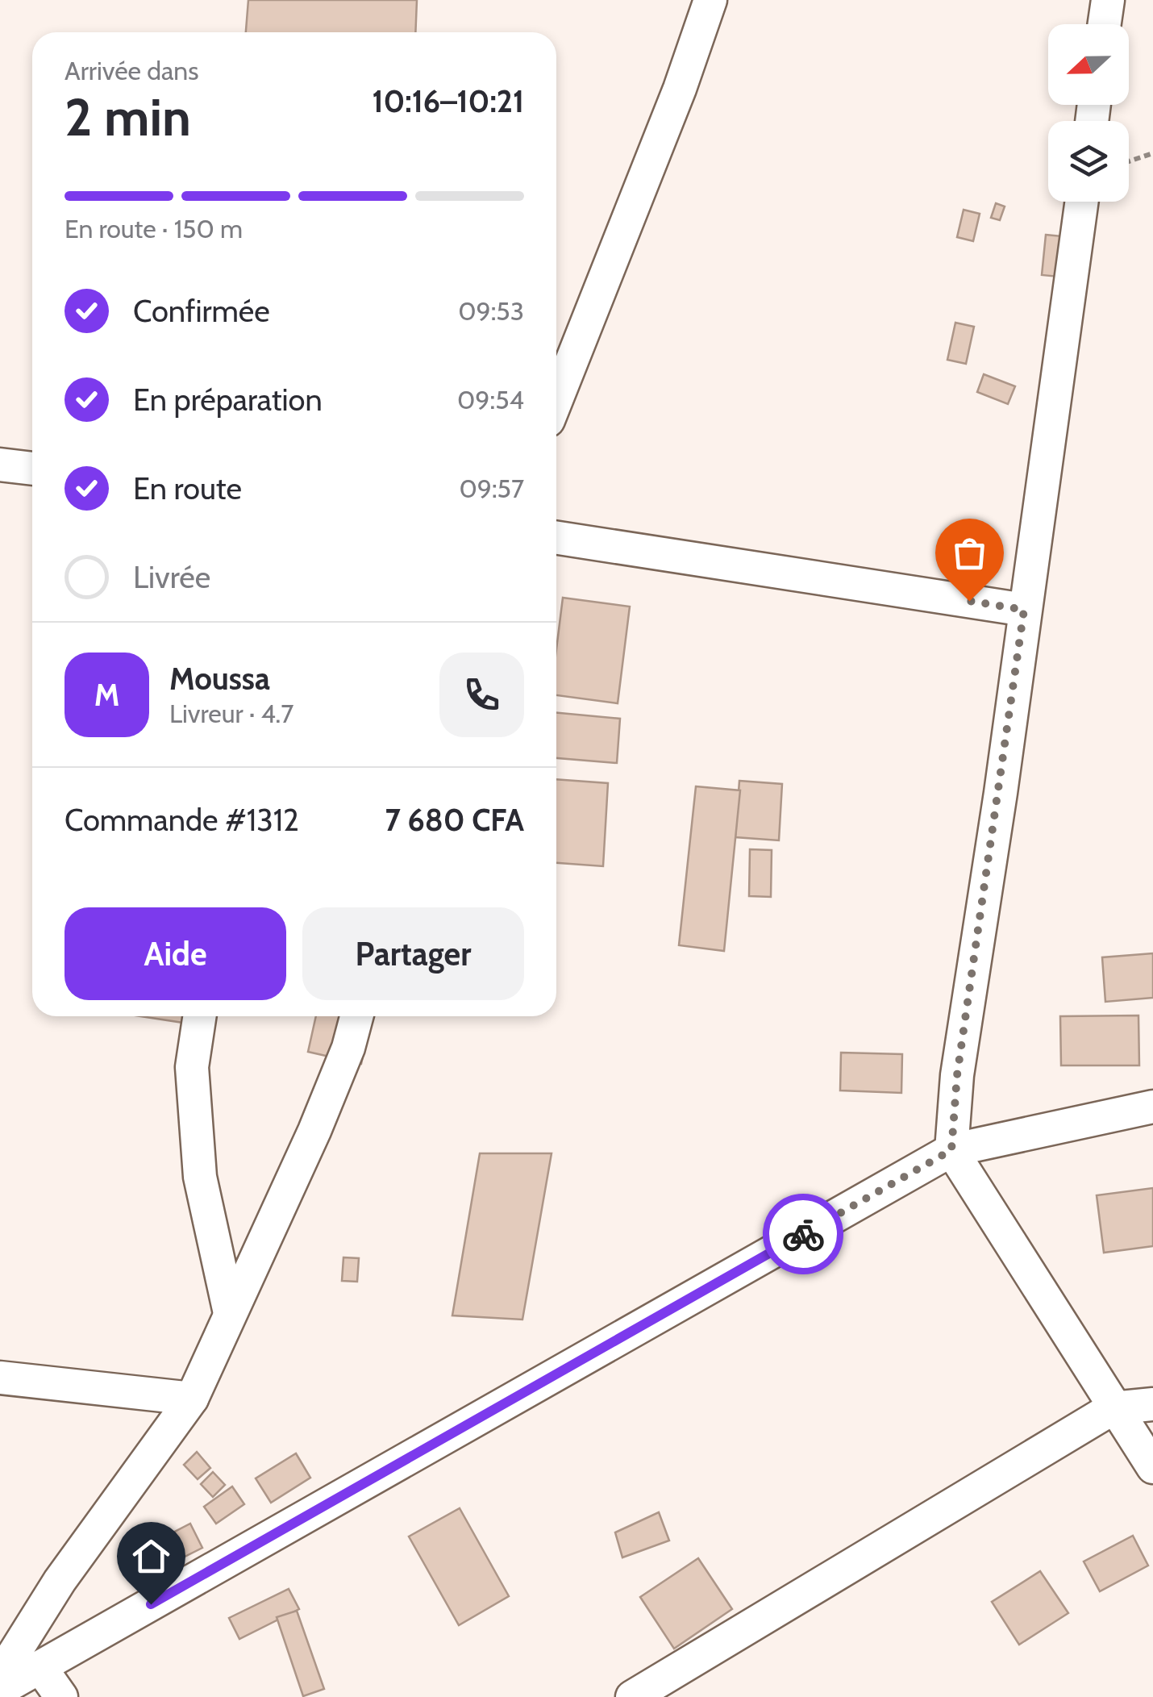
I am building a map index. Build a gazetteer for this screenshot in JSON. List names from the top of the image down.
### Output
{
  "north": "left",
  "page": {
    "heading": ["2 min", "Arrivée dans", "10:16–10:21"],
    "panel": [
      "Moussa",
      "Livreur · 4.7",
      "Commande #1312",
      "7 680 CFA"
    ],
    "bar": "En route · 150 m",
    "list": [
      ["Confirmée", "09:53"],
      ["En préparation", "09:54"],
      ["En route", "09:57"],
      "Livrée"
    ],
    "round": "M",
    "buttons": ["Aide", "Partager"]
  }
}
